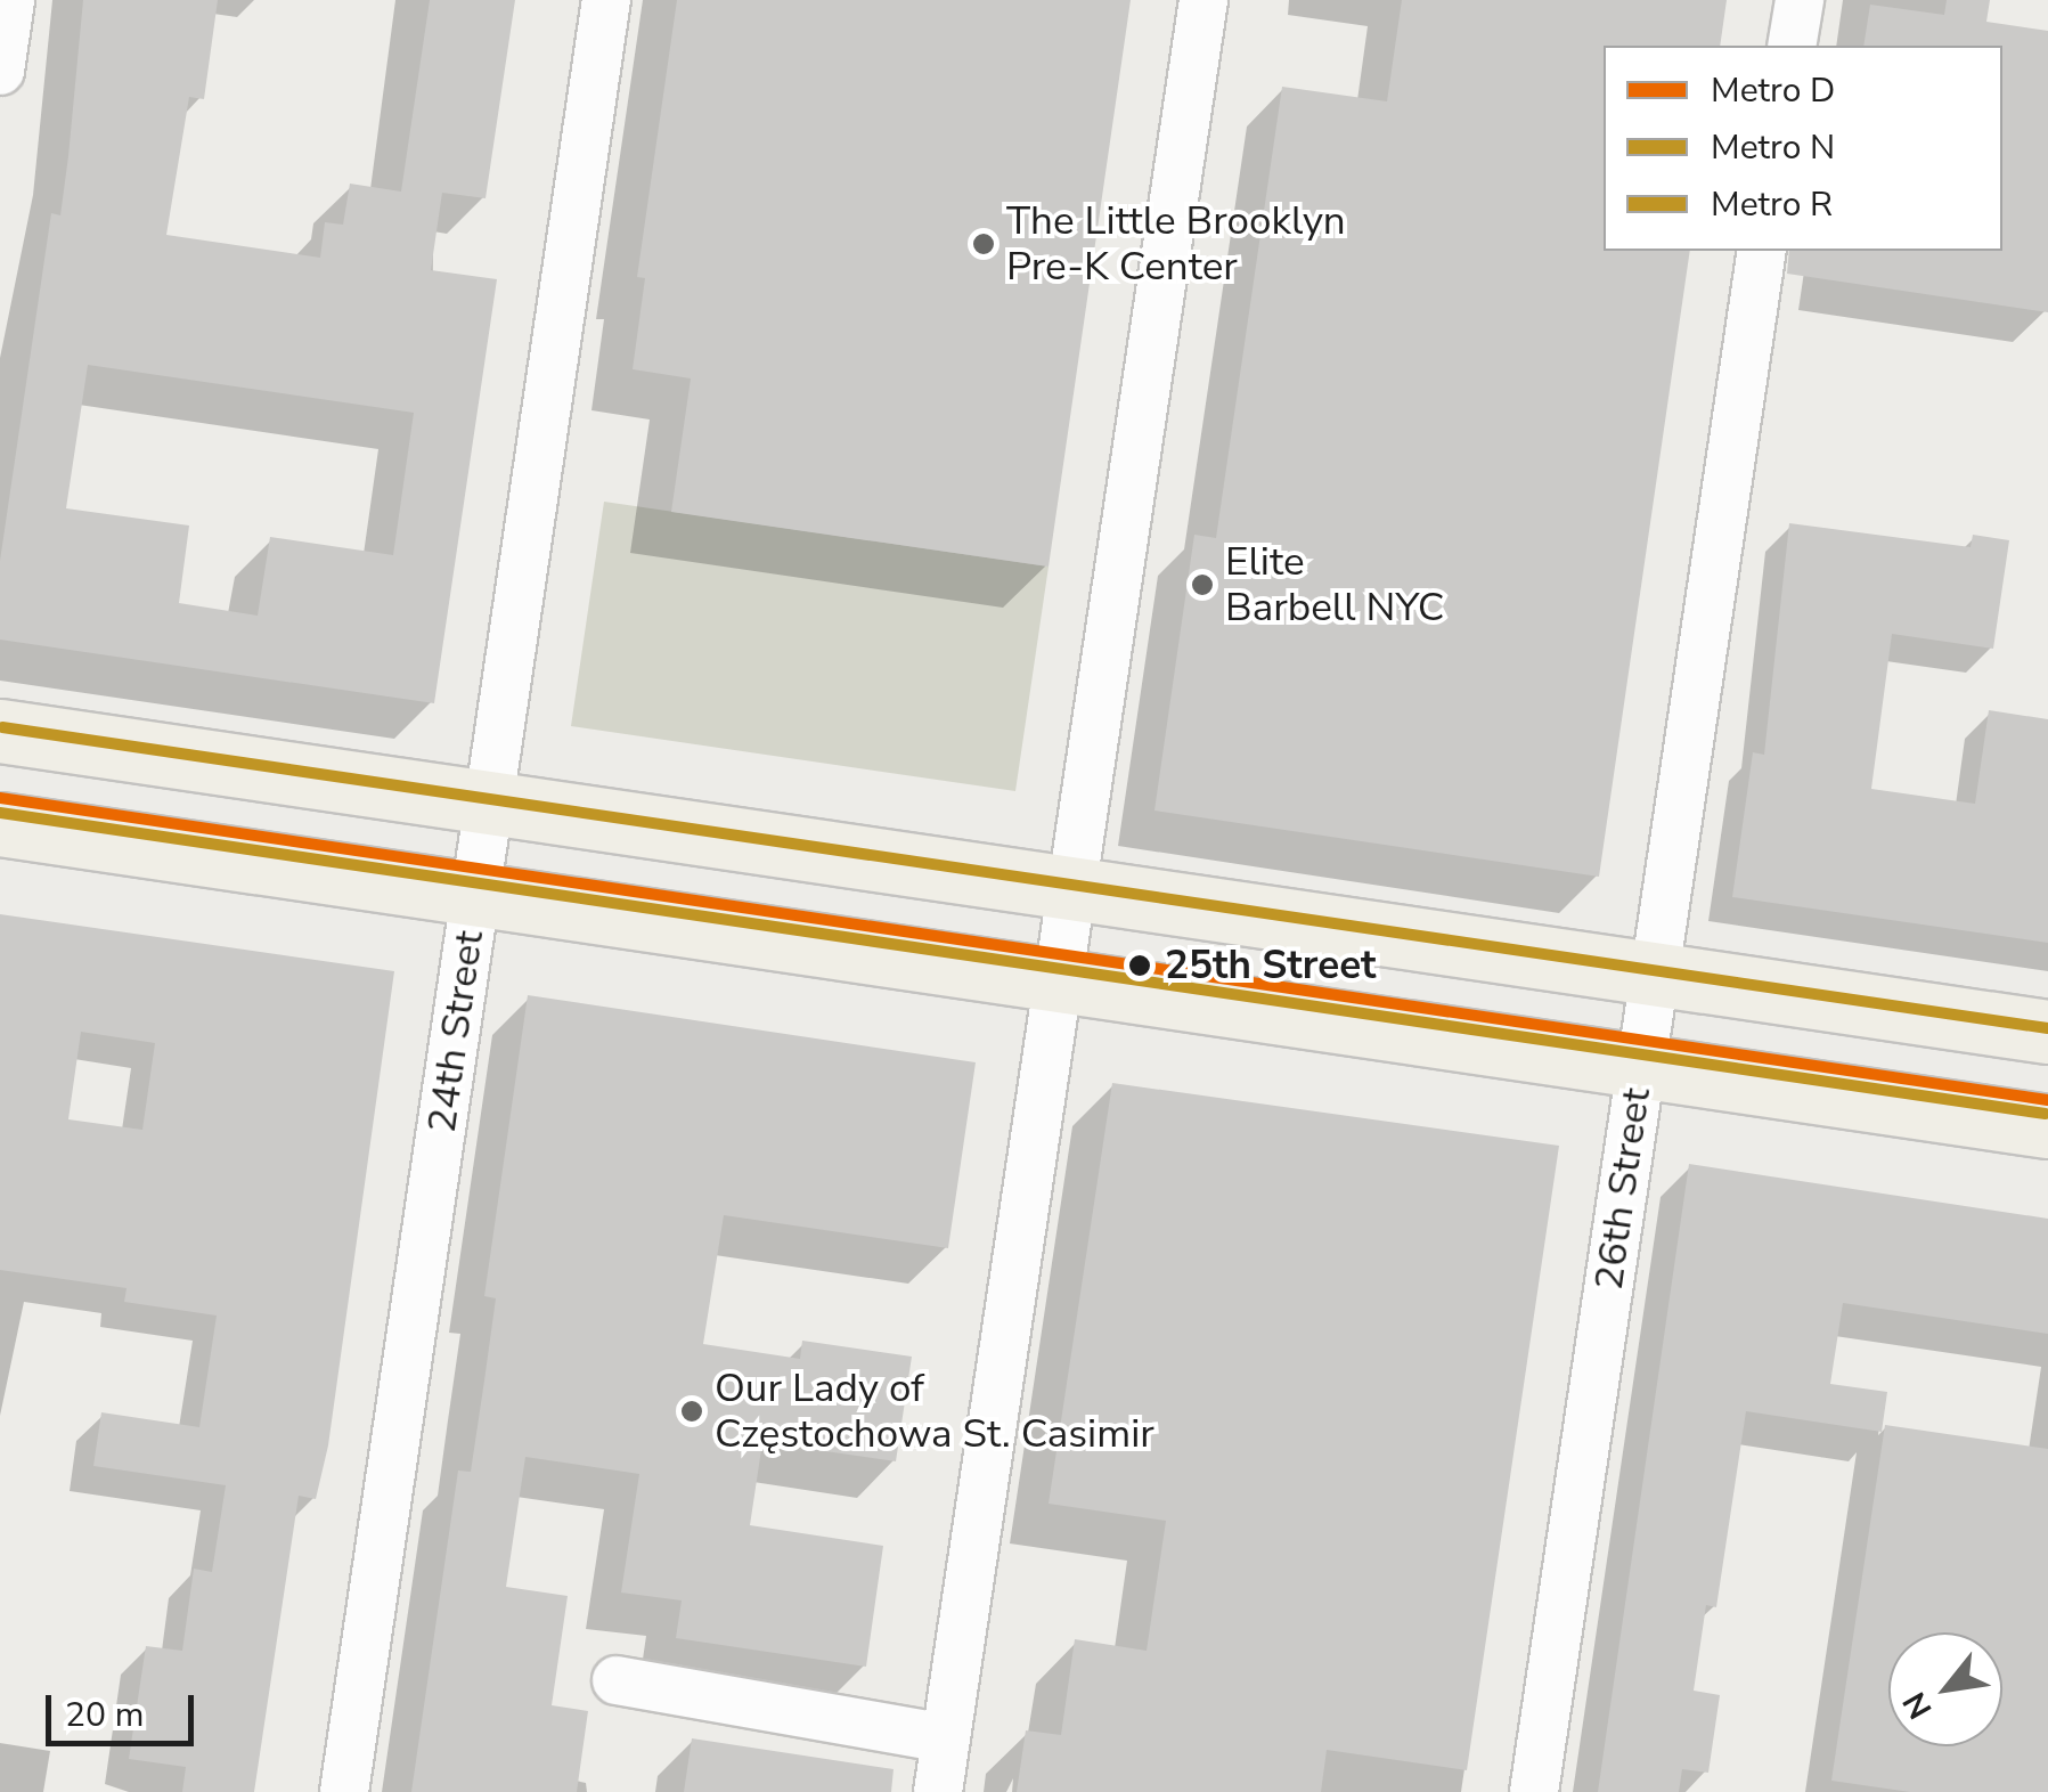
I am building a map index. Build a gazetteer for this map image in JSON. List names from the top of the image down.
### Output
{
  "streets": {
    "street": ["24th Street", "26th Street"]
  },
  "places": [
    "The Little Brooklyn Pre-K Center",
    "Elite Barbell NYC",
    "25th Street",
    "Our Lady of Częstochowa St. Casimir"
  ],
  "lines": ["metro line R", "metro line D", "metro line N"],
  "legend": ["Metro D", "Metro N", "Metro R"],
  "scale_bar": "20 m",
  "north": "bottom left"
}
